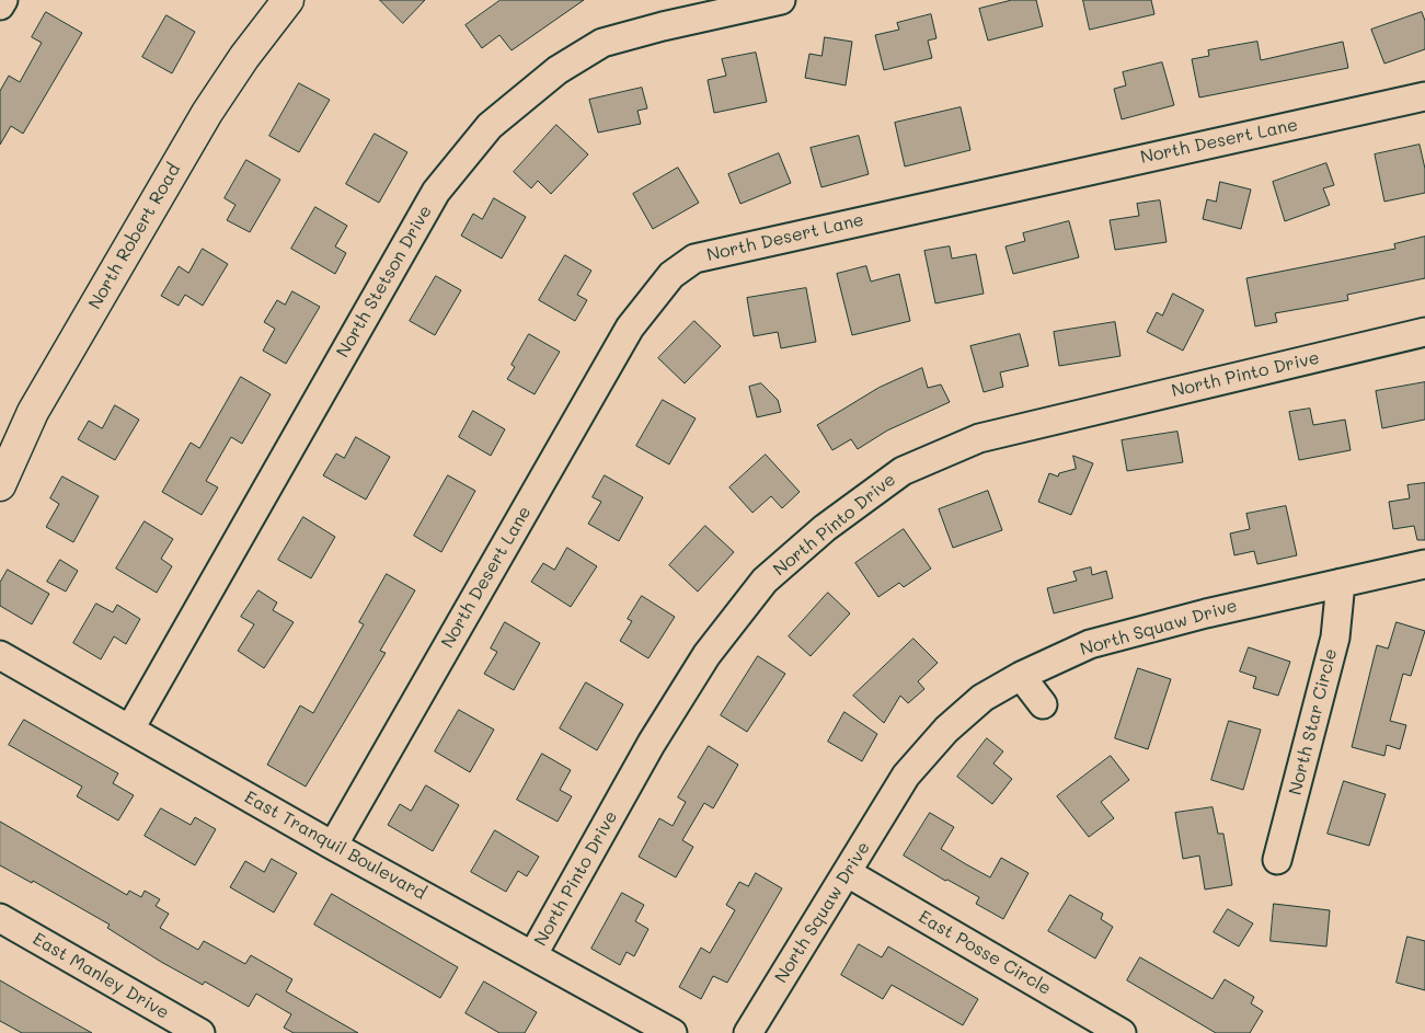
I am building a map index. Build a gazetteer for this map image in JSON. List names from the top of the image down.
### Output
{
  "streets": {
    "main road": ["North Robert Road"],
    "street": [
      "North Desert Lane",
      "North Stetson Drive",
      "North Pinto Drive",
      "North Squaw Drive",
      "North Star Circle",
      "East Tranquil Boulevard",
      "East Posse Circle",
      "East Manley Drive"
    ]
  },
  "crossings": [
    ["North Desert Lane", "East Tranquil Boulevard"],
    ["North Stetson Drive", "East Tranquil Boulevard"],
    ["North Pinto Drive", "East Tranquil Boulevard"],
    ["North Squaw Drive", "North Star Circle"],
    ["North Squaw Drive", "East Posse Circle"]
  ]
}
